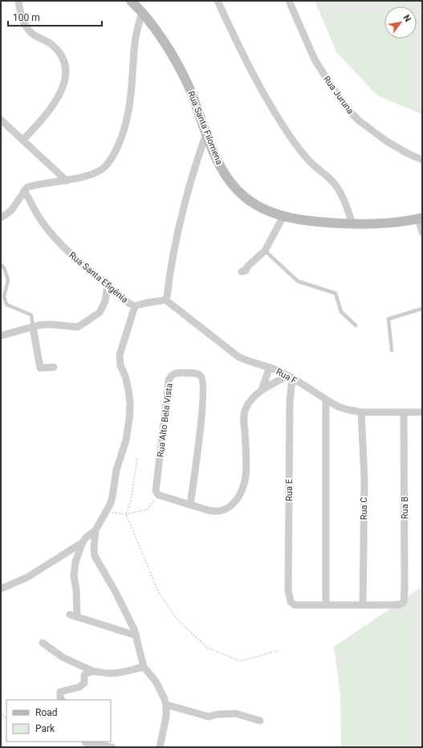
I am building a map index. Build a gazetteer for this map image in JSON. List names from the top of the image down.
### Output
{
  "streets": {
    "main road": ["Rua Santa Filomena"],
    "street": [
      "Rua Juruna",
      "Rua Santa Efigênia",
      "Rua F",
      "Rua Alto Bela Vista",
      "Rua E",
      "Rua B",
      "Rua C"
    ]
  },
  "crossings": [
    ["Rua Santa Efigênia", "Rua F"],
    ["Rua F", "Rua E"],
    ["Rua F", "Rua B"],
    ["Rua F", "Rua C"],
    ["Rua B", "Rua C"]
  ],
  "legend": ["Road", "Park"],
  "scale_bar": "100 m",
  "north": "top right"
}
